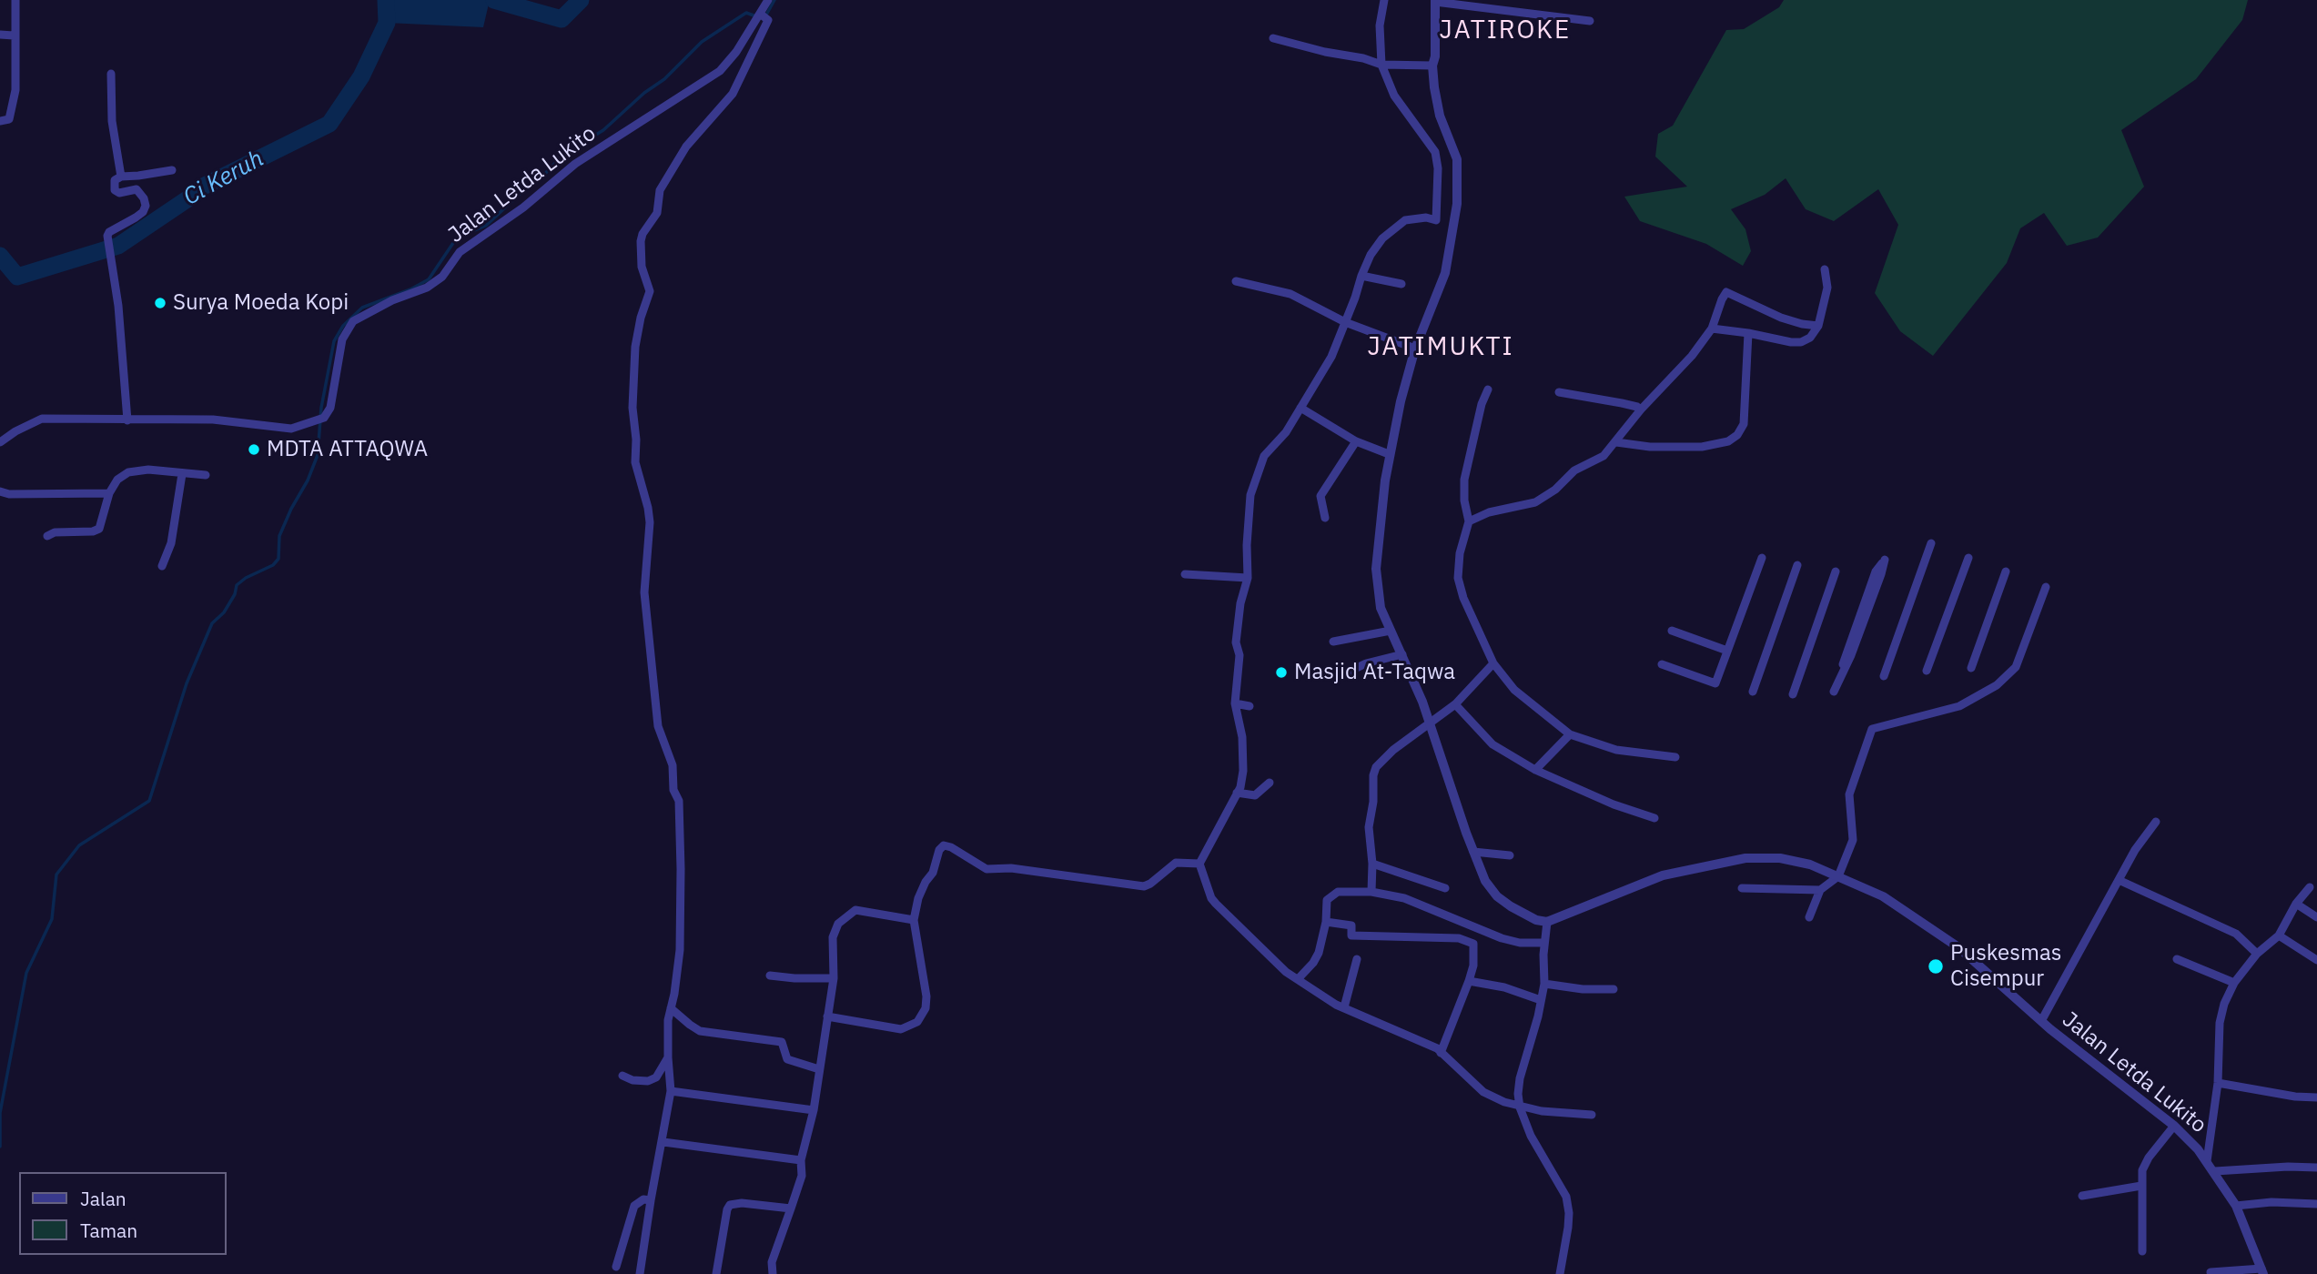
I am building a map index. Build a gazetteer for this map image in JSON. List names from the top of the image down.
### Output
{
  "streets": {
    "street": ["Jalan Letda Lukito"]
  },
  "districts": ["JATIROKE", "JATIMUKTI"],
  "water": ["Ci Keruh"],
  "places": [
    "Surya Moeda Kopi",
    "MDTA ATTAQWA",
    "Masjid At-Taqwa",
    "Puskesmas Cisempur"
  ],
  "legend": ["Jalan", "Taman"]
}
